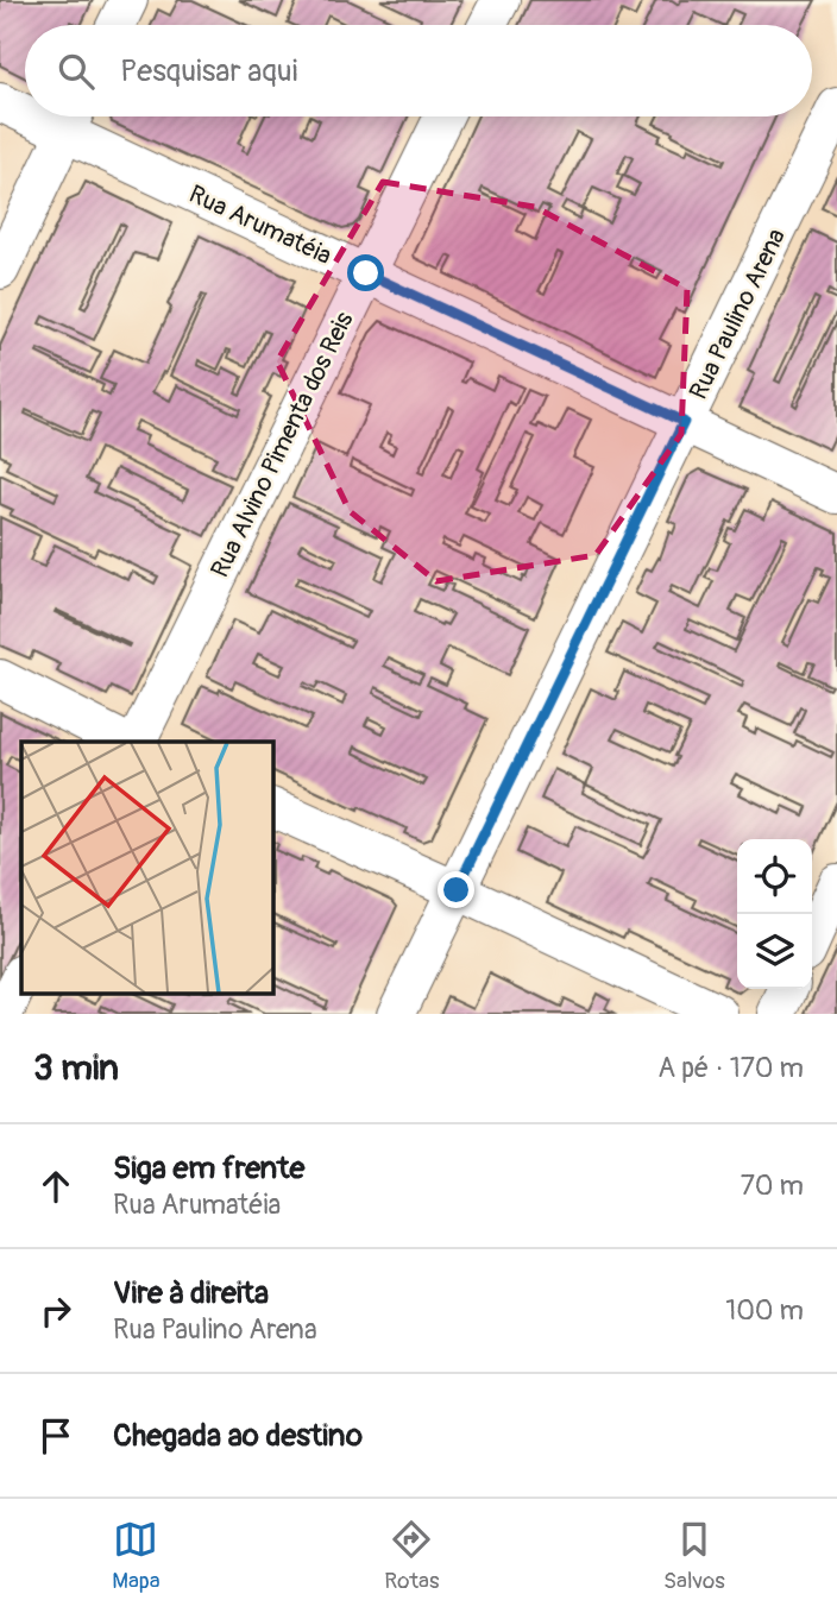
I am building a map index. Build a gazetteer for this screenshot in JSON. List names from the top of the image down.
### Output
{
  "streets": {
    "street": ["Rua Arumatéia", "Rua Paulino Arena", "Rua Alvino Pimenta dos Reis"]
  },
  "crossings": [
    ["Rua Arumatéia", "Rua Paulino Arena"],
    ["Rua Arumatéia", "Rua Alvino Pimenta dos Reis"]
  ],
  "page": {
    "search": "Pesquisar aqui",
    "heading": ["3 min", "A pé · 170 m"],
    "list": [
      ["Siga em frente", "Rua Arumatéia", "70 m"],
      ["Vire à direita", "Rua Paulino Arena", "100 m"],
      "Chegada ao destino"
    ],
    "nav": ["Mapa", "Rotas", "Salvos"]
  }
}
